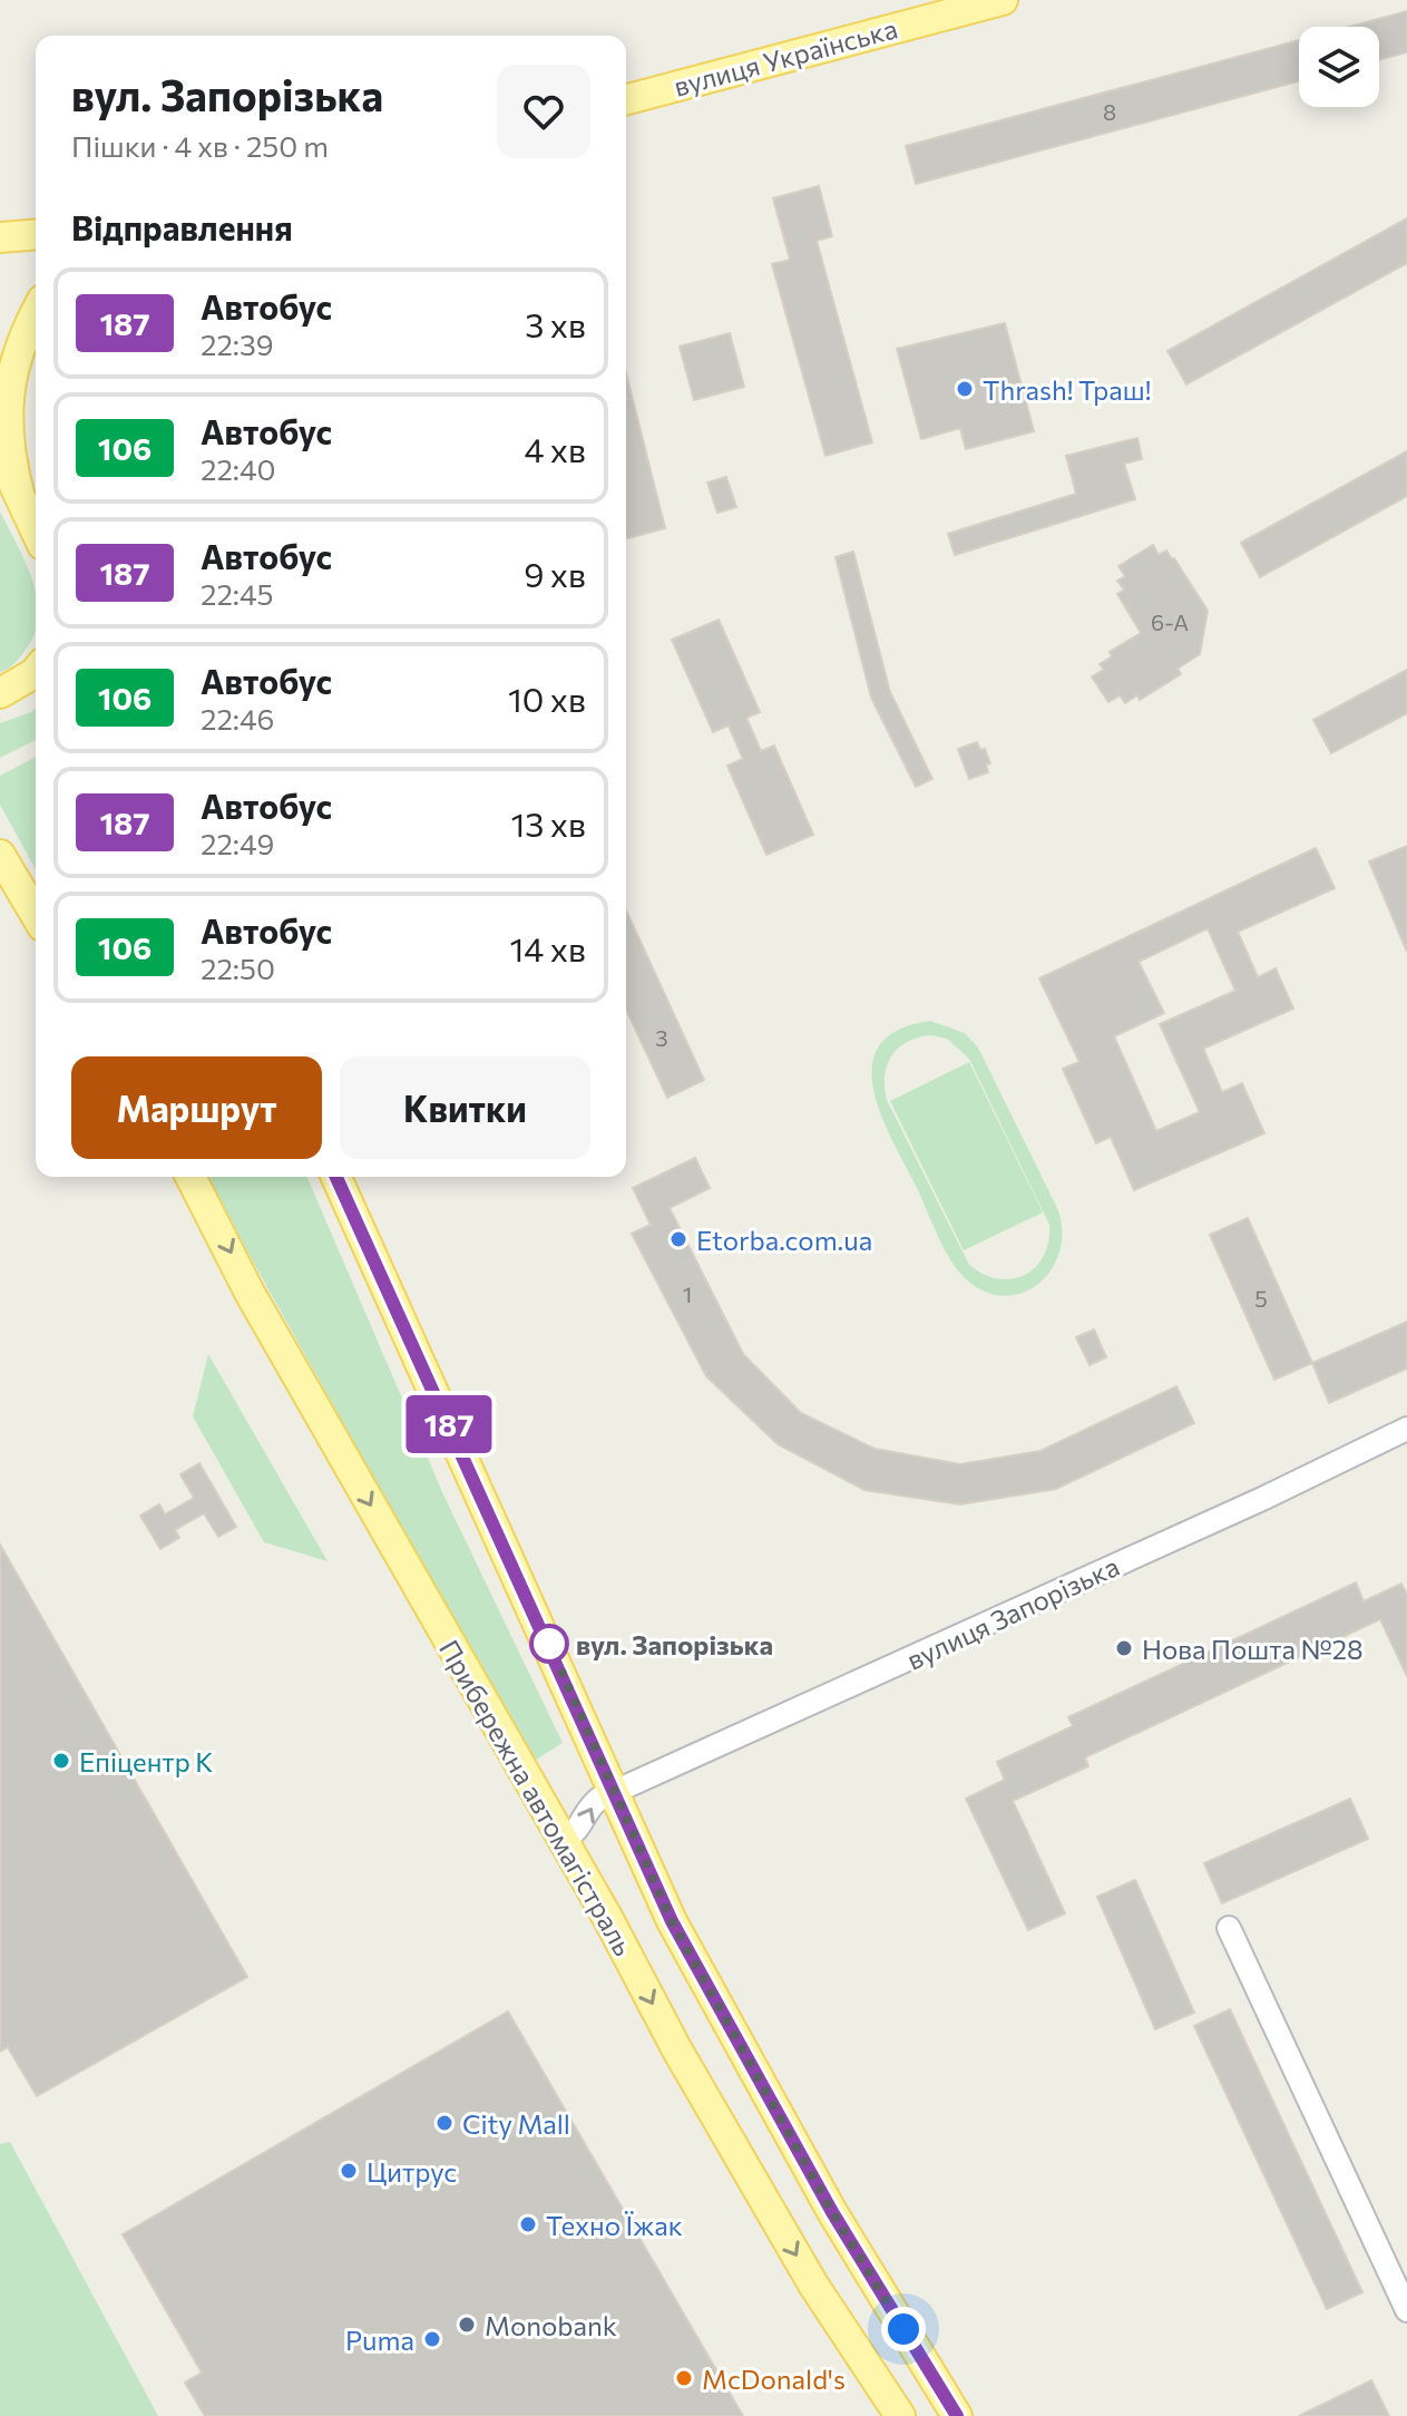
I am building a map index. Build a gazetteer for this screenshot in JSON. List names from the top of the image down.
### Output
{
  "streets": {
    "main road": ["вулиця Українська", "Прибережна автомагістраль"],
    "street": ["вулиця Запорізька"]
  },
  "crossings": [
    ["вулиця Запорізька", "Прибережна автомагістраль"]
  ],
  "places": [
    "Thrash! Траш!",
    "Etorba.com.ua",
    "вул. Запорізька",
    "Нова Пошта №28",
    "Епіцентр К",
    "City Mall",
    "Цитрус",
    "Техно Їжак",
    "Monobank",
    "Puma",
    "McDonald's"
  ],
  "lines": ["bus line 187"],
  "house_numbers": [
    "8",
    "6-А",
    "3",
    "1",
    "5"
  ],
  "page": {
    "on_map": "187",
    "heading": [
      ["вул. Запорізька", "Пішки · 4 хв · 250 m"],
      "Відправлення"
    ],
    "list": [
      {
        "mark": "187",
        "name": "Автобус",
        "note": "22:39",
        "value": "3 хв"
      },
      {
        "mark": "106",
        "name": "Автобус",
        "note": "22:40",
        "value": "4 хв"
      },
      {
        "mark": "187",
        "name": "Автобус",
        "note": "22:45",
        "value": "9 хв"
      },
      {
        "mark": "106",
        "name": "Автобус",
        "note": "22:46",
        "value": "10 хв"
      },
      {
        "mark": "187",
        "name": "Автобус",
        "note": "22:49",
        "value": "13 хв"
      },
      {
        "mark": "106",
        "name": "Автобус",
        "note": "22:50",
        "value": "14 хв"
      }
    ],
    "buttons": ["Маршрут", "Квитки"]
  }
}
